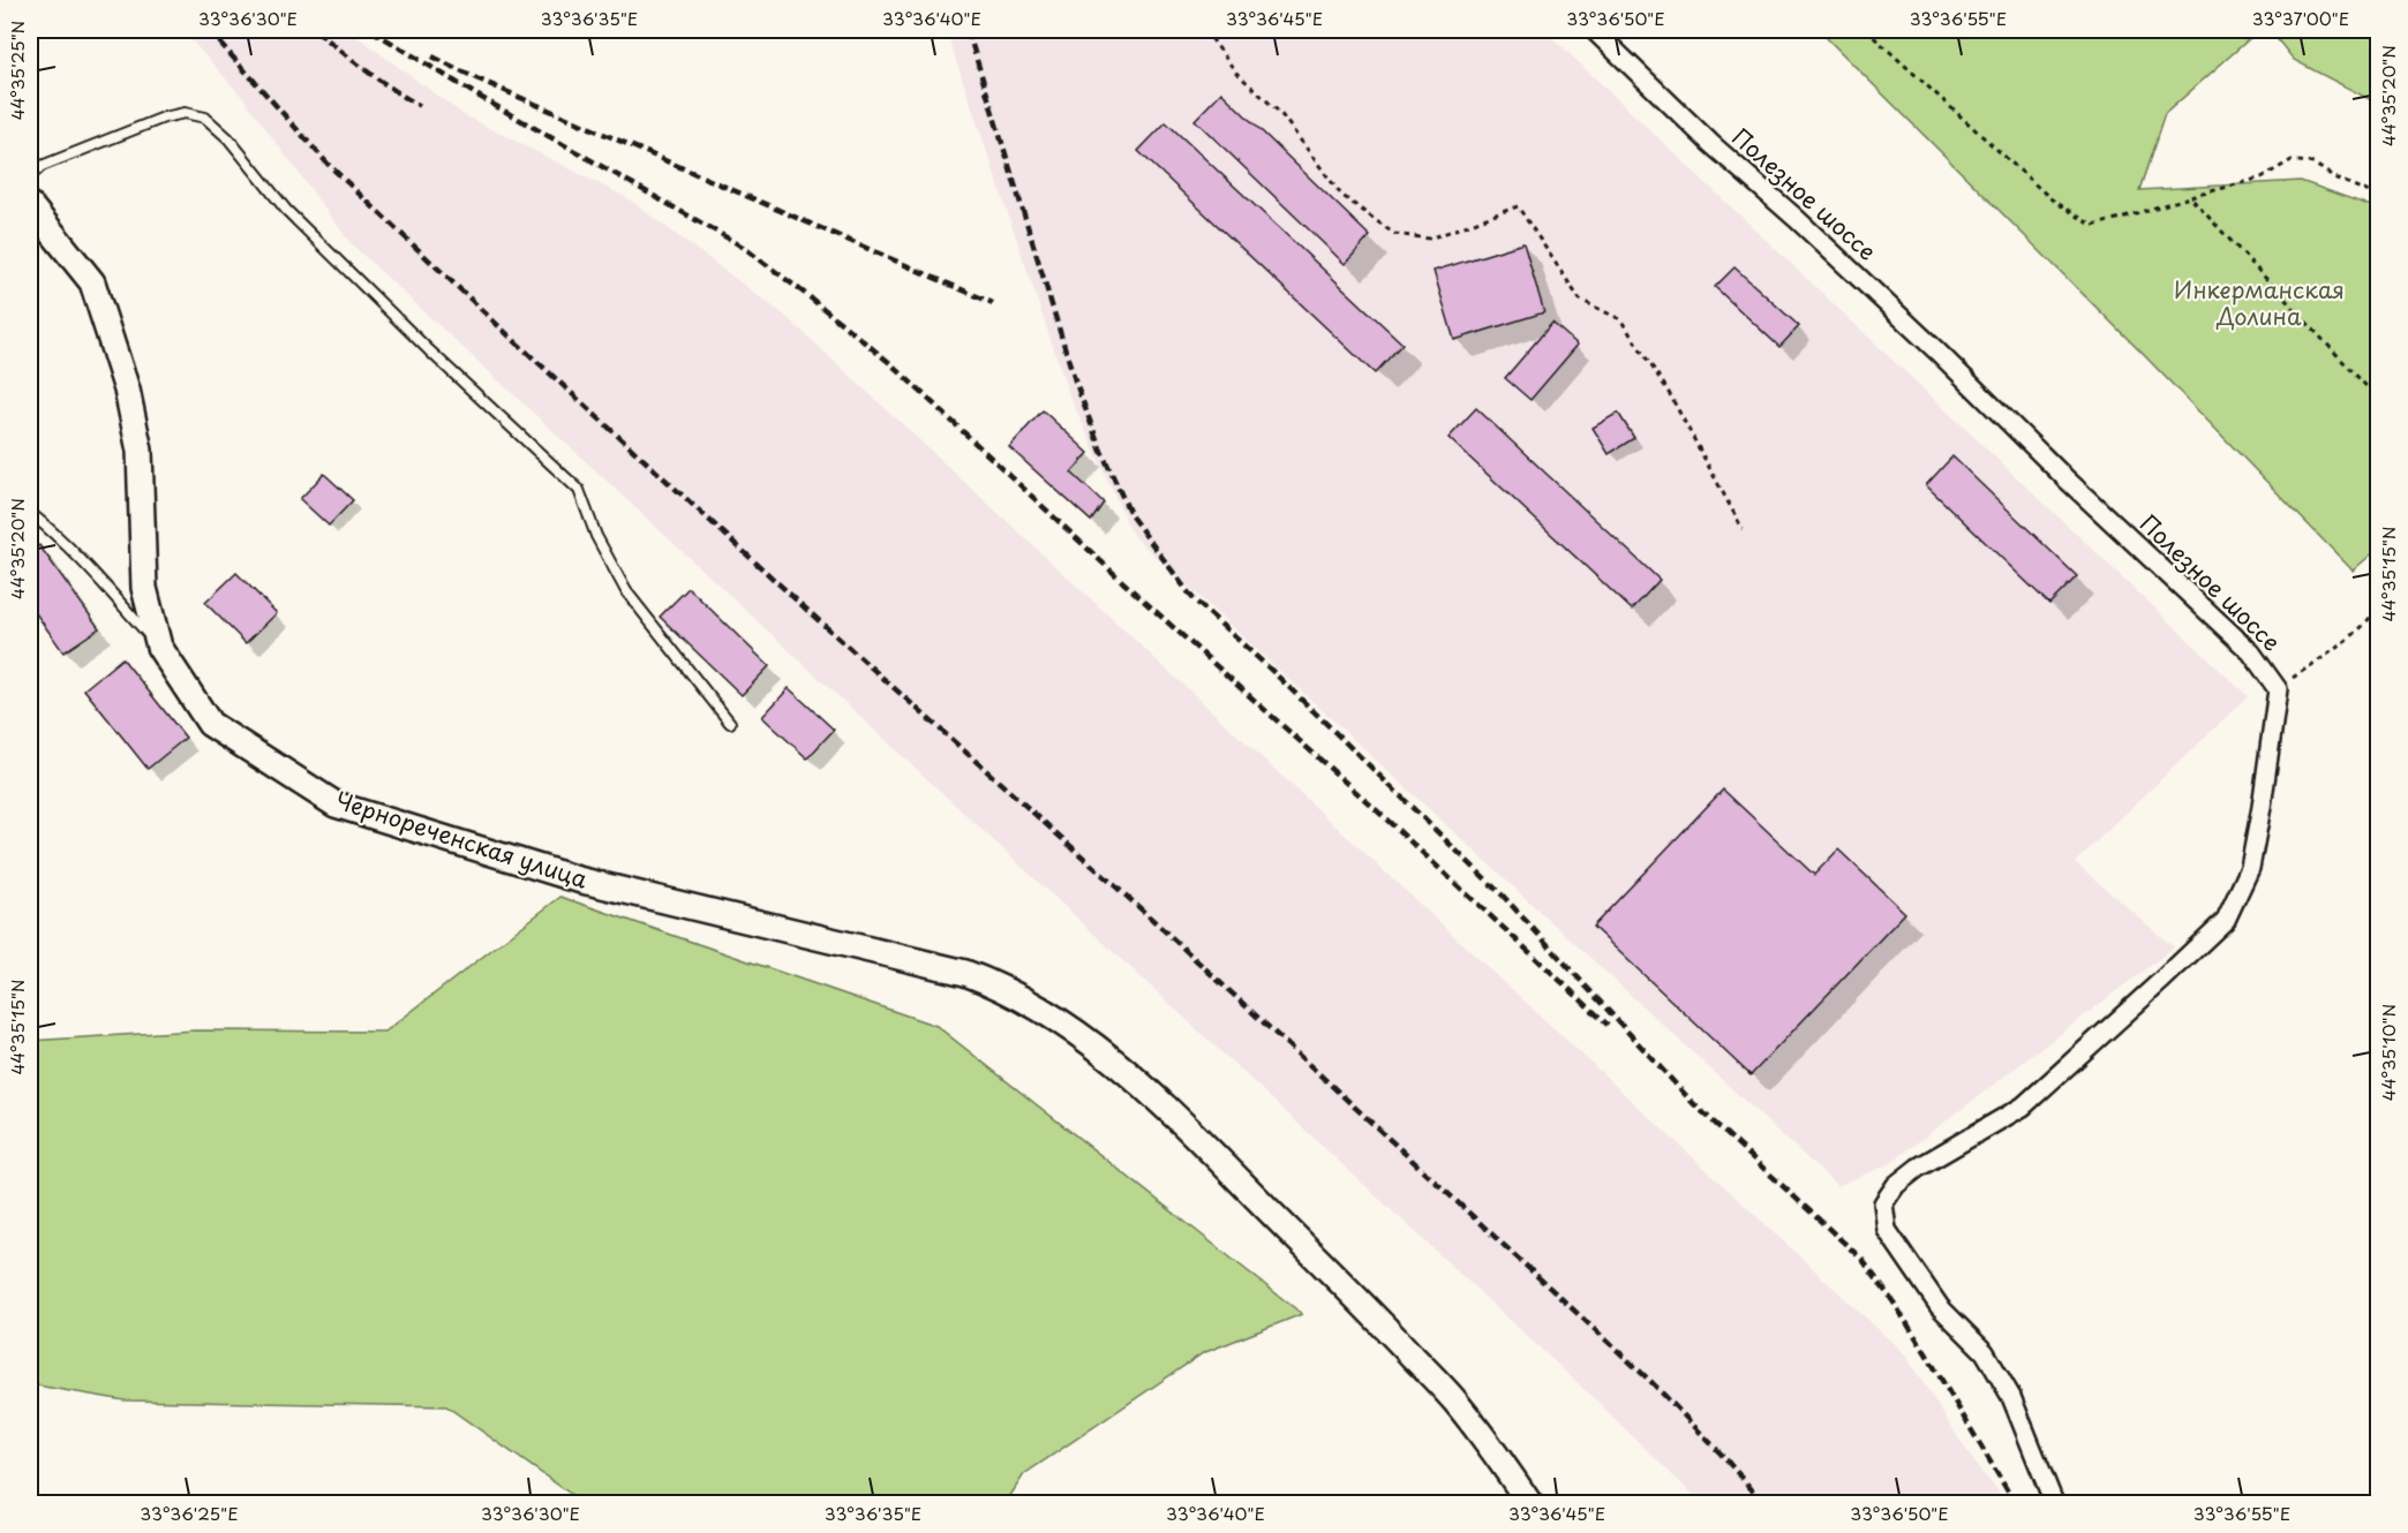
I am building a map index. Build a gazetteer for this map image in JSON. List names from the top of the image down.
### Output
{
  "streets": {
    "main road": ["Чернореченская улица"],
    "street": ["Полезное шоссе"]
  },
  "parks": ["Инкерманская Долина"],
  "coordinates": [
    "33°36'30\"E",
    "33°36'35\"E",
    "33°36'40\"E",
    "33°36'45\"E",
    "33°36'50\"E",
    "33°36'55\"E",
    "33°37'00\"E",
    "44°35'25\"N",
    "44°35'20\"N",
    "44°35'15\"N",
    "44°35'10\"N",
    "33°36'25\"E"
  ]
}
